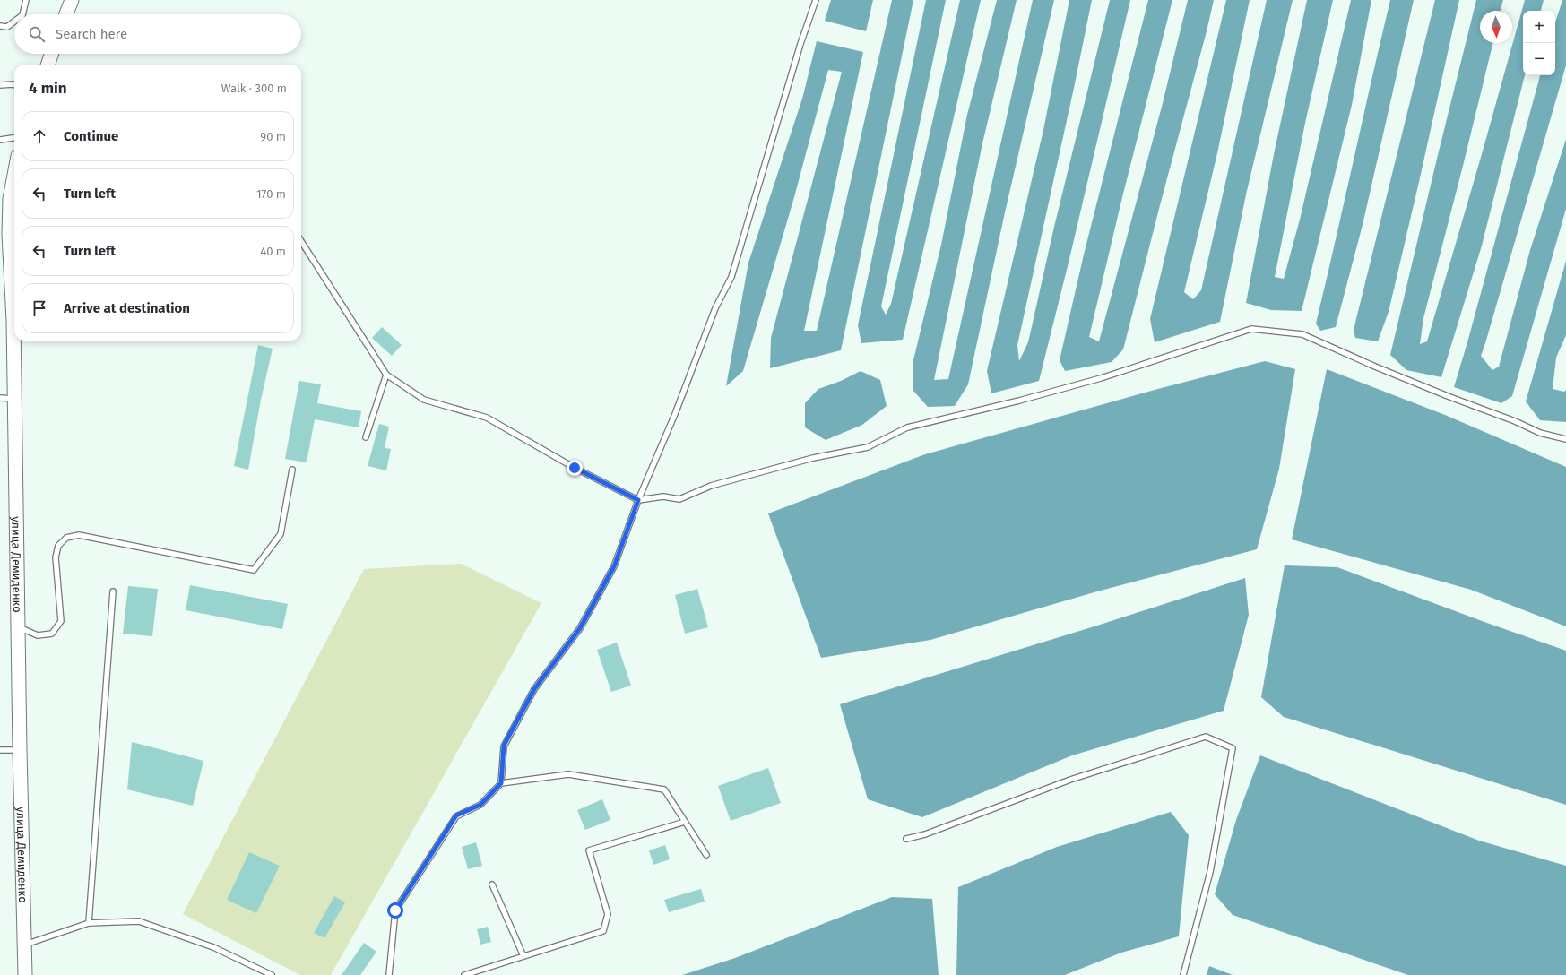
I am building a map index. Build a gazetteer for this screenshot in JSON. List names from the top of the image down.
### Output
{
  "streets": {
    "main road": ["улица Демиденко"]
  },
  "north": "bottom",
  "page": {
    "map_buttons": ["+", "−"],
    "search": "Search here",
    "heading": ["4 min", "Walk · 300 m"],
    "list": [
      ["Continue", "90 m"],
      ["Turn left", "170 m"],
      ["Turn left", "40 m"],
      "Arrive at destination"
    ]
  }
}
